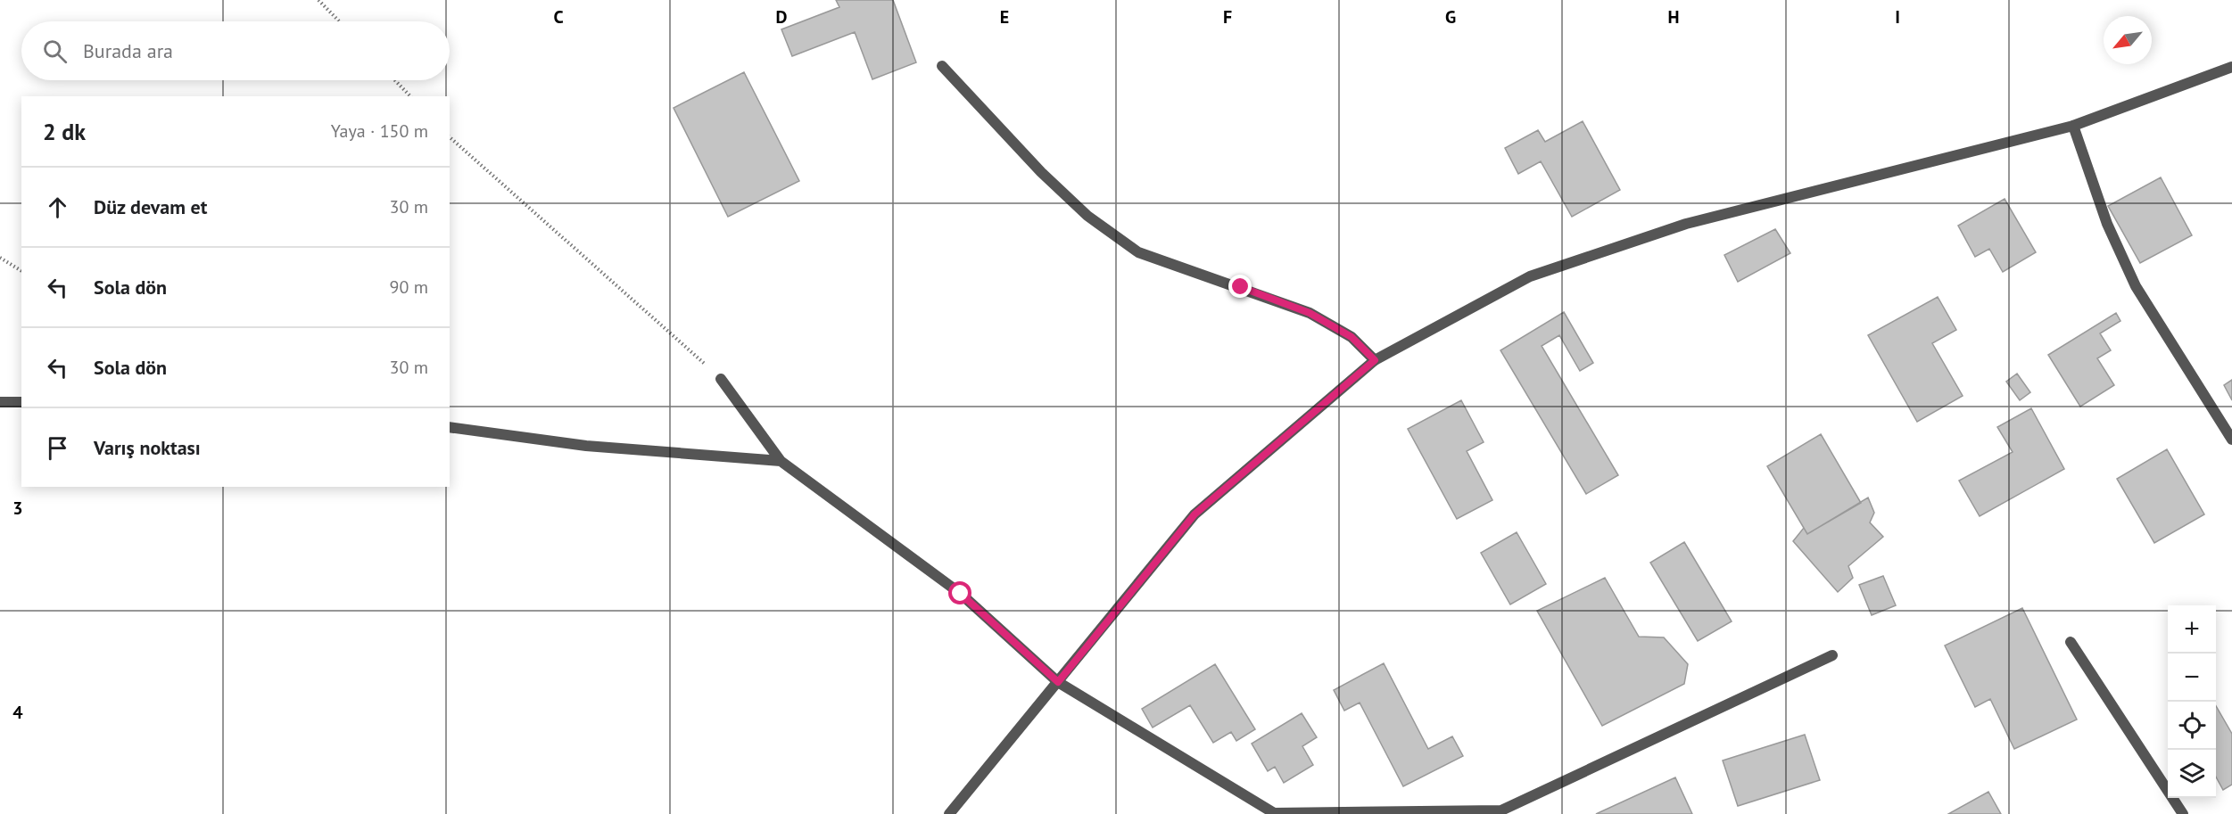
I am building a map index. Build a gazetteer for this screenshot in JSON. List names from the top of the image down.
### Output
{
  "north": "bottom left",
  "page": {
    "search": "Burada ara",
    "heading": ["2 dk", "Yaya · 150 m"],
    "list": [
      ["Düz devam et", "30 m"],
      ["Sola dön", "90 m"],
      ["Sola dön", "30 m"],
      "Varış noktası"
    ],
    "map_buttons": ["+", "−"]
  },
  "grid": {
    "columns": [
      "C",
      "D",
      "E",
      "F",
      "G",
      "H",
      "I"
    ],
    "rows": ["3", "4"]
  }
}
